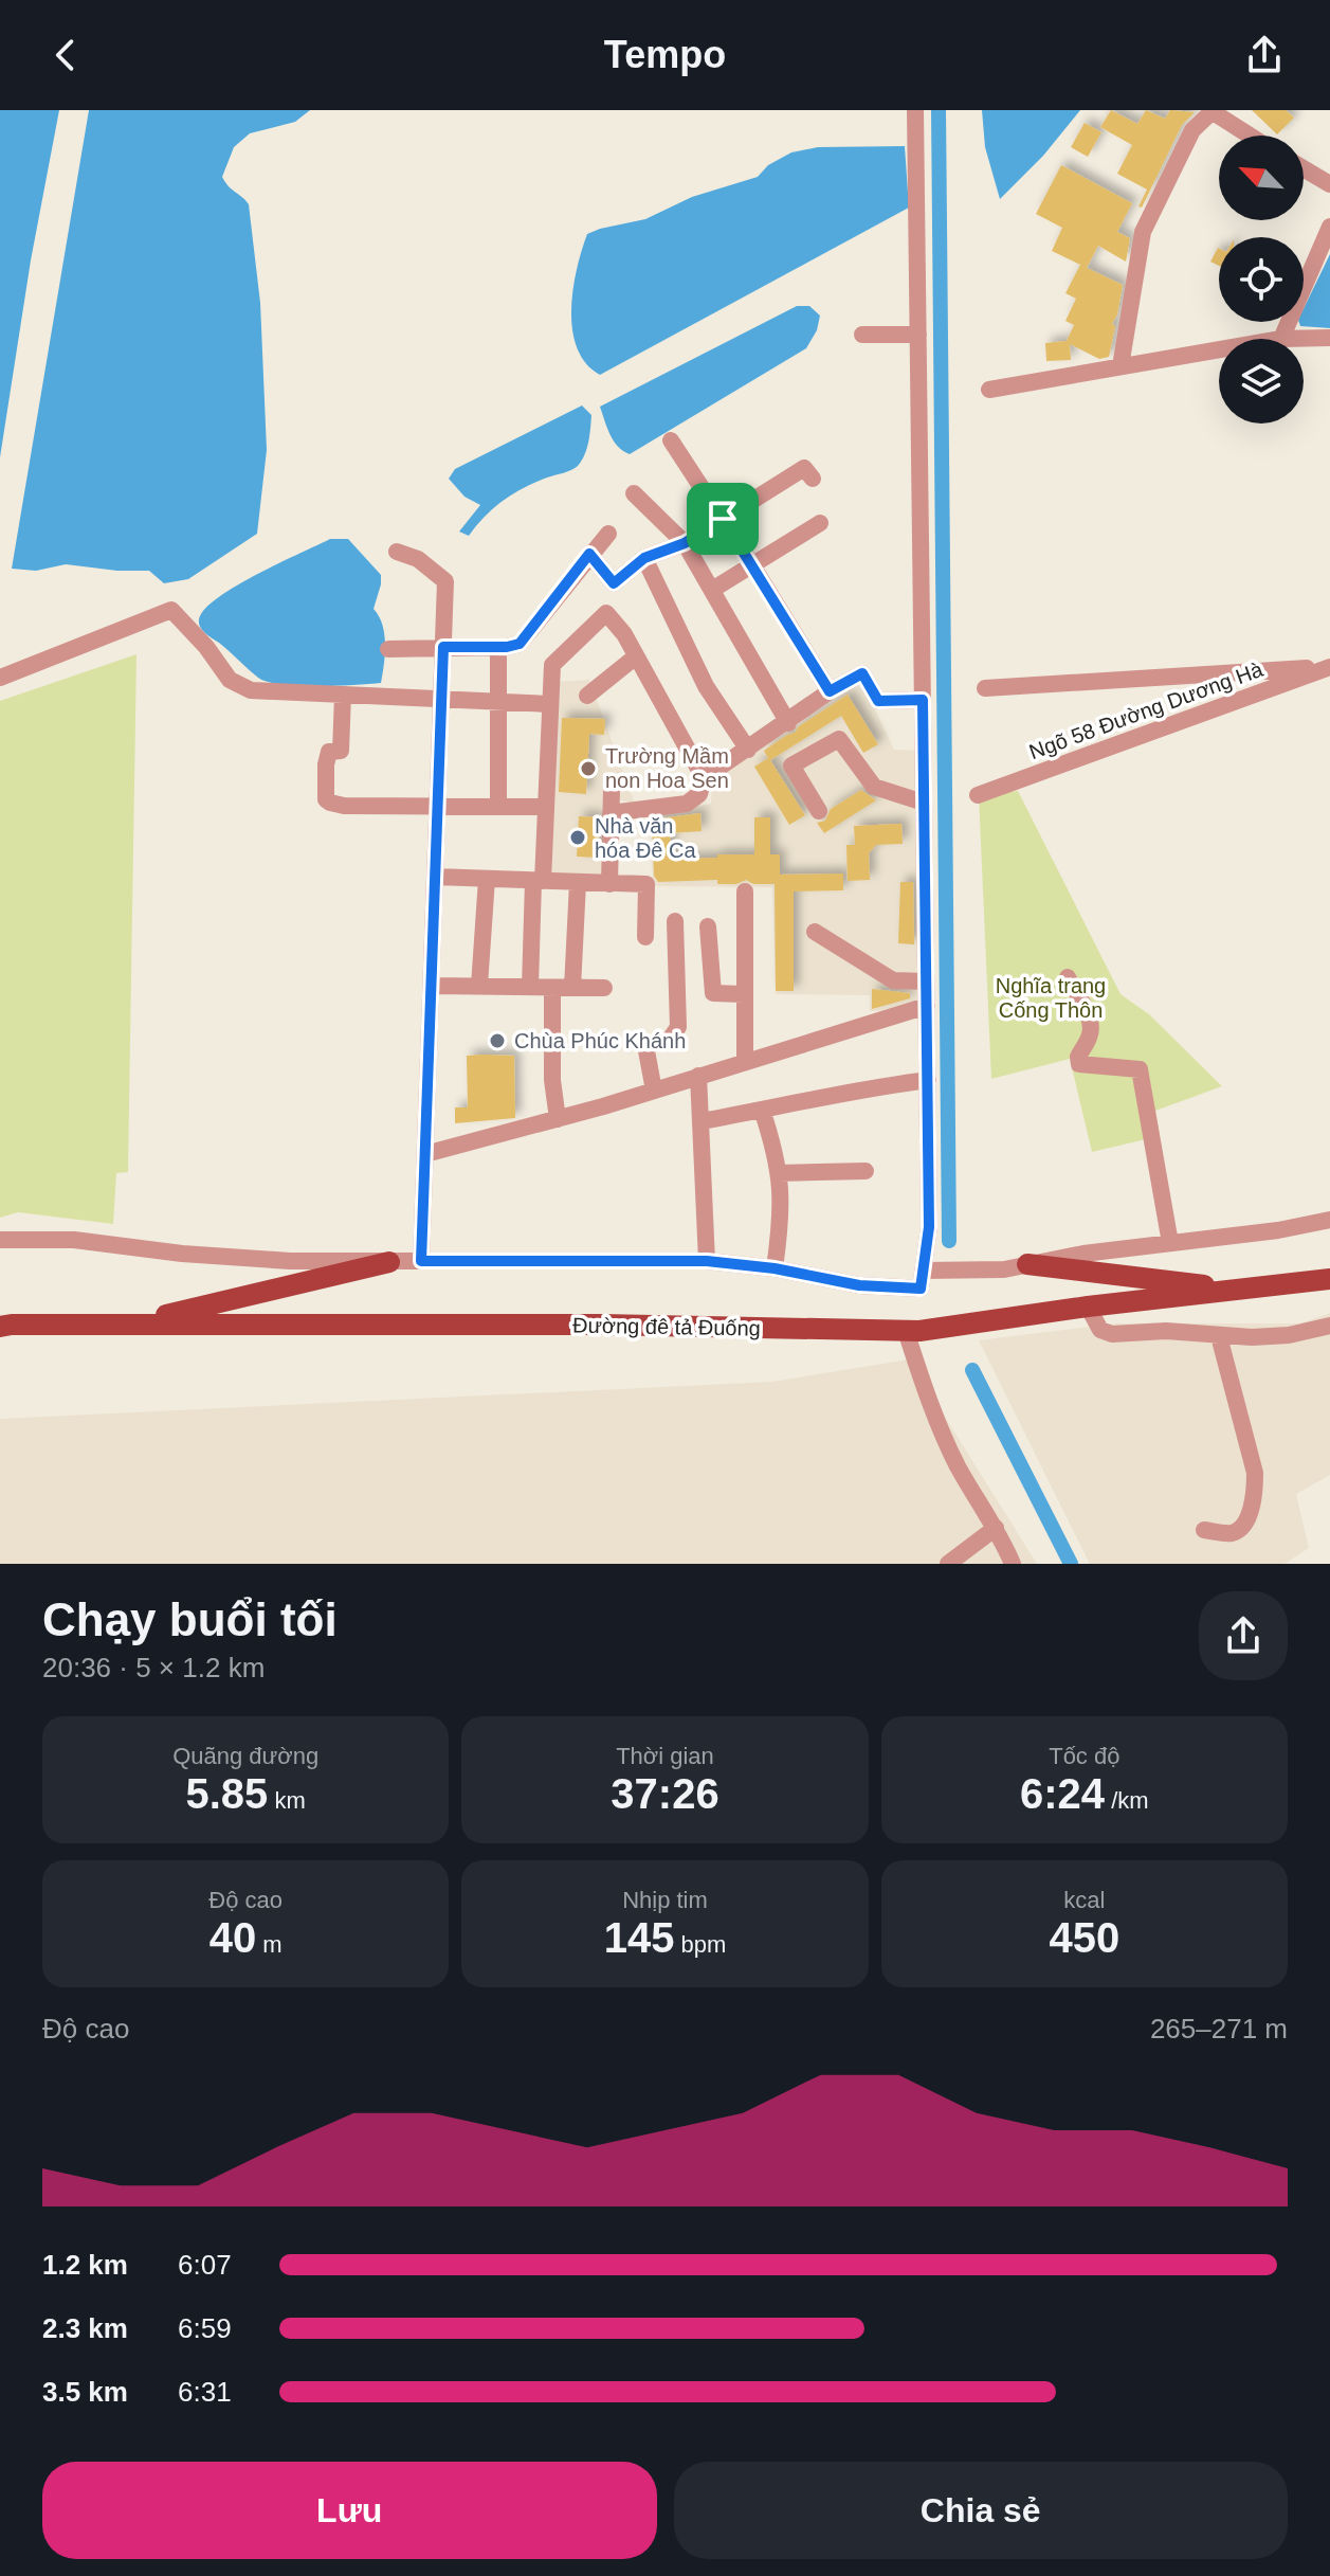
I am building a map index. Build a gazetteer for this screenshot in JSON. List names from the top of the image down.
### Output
{
  "streets": {
    "main road": ["Đường đê tả Đuống"],
    "street": ["Ngõ 58 Đường Dương Hà"]
  },
  "parks": ["Nghĩa trang Cống Thôn"],
  "places": ["Trường Mầm non Hoa Sen", "Nhà văn hóa Đê Ca", "Chùa Phúc Khánh"],
  "north": "top left",
  "page": {
    "header": "Tempo",
    "heading": ["Chạy buổi tối", "20:36 · 5 × 1.2 km"],
    "stats": [
      ["Quãng đường", "5.85 km"],
      ["Thời gian", "37:26"],
      ["Tốc độ", "6:24 /km"],
      ["Độ cao", "40 m"],
      ["Nhịp tim", "145 bpm"],
      ["kcal", "450"]
    ],
    "chart": ["Độ cao", "265–271 m"],
    "list": [
      {
        "name": "1.2 km",
        "note": "6:07"
      },
      {
        "name": "2.3 km",
        "note": "6:59"
      },
      {
        "name": "3.5 km",
        "note": "6:31"
      }
    ],
    "buttons": ["Lưu", "Chia sẻ"]
  }
}
